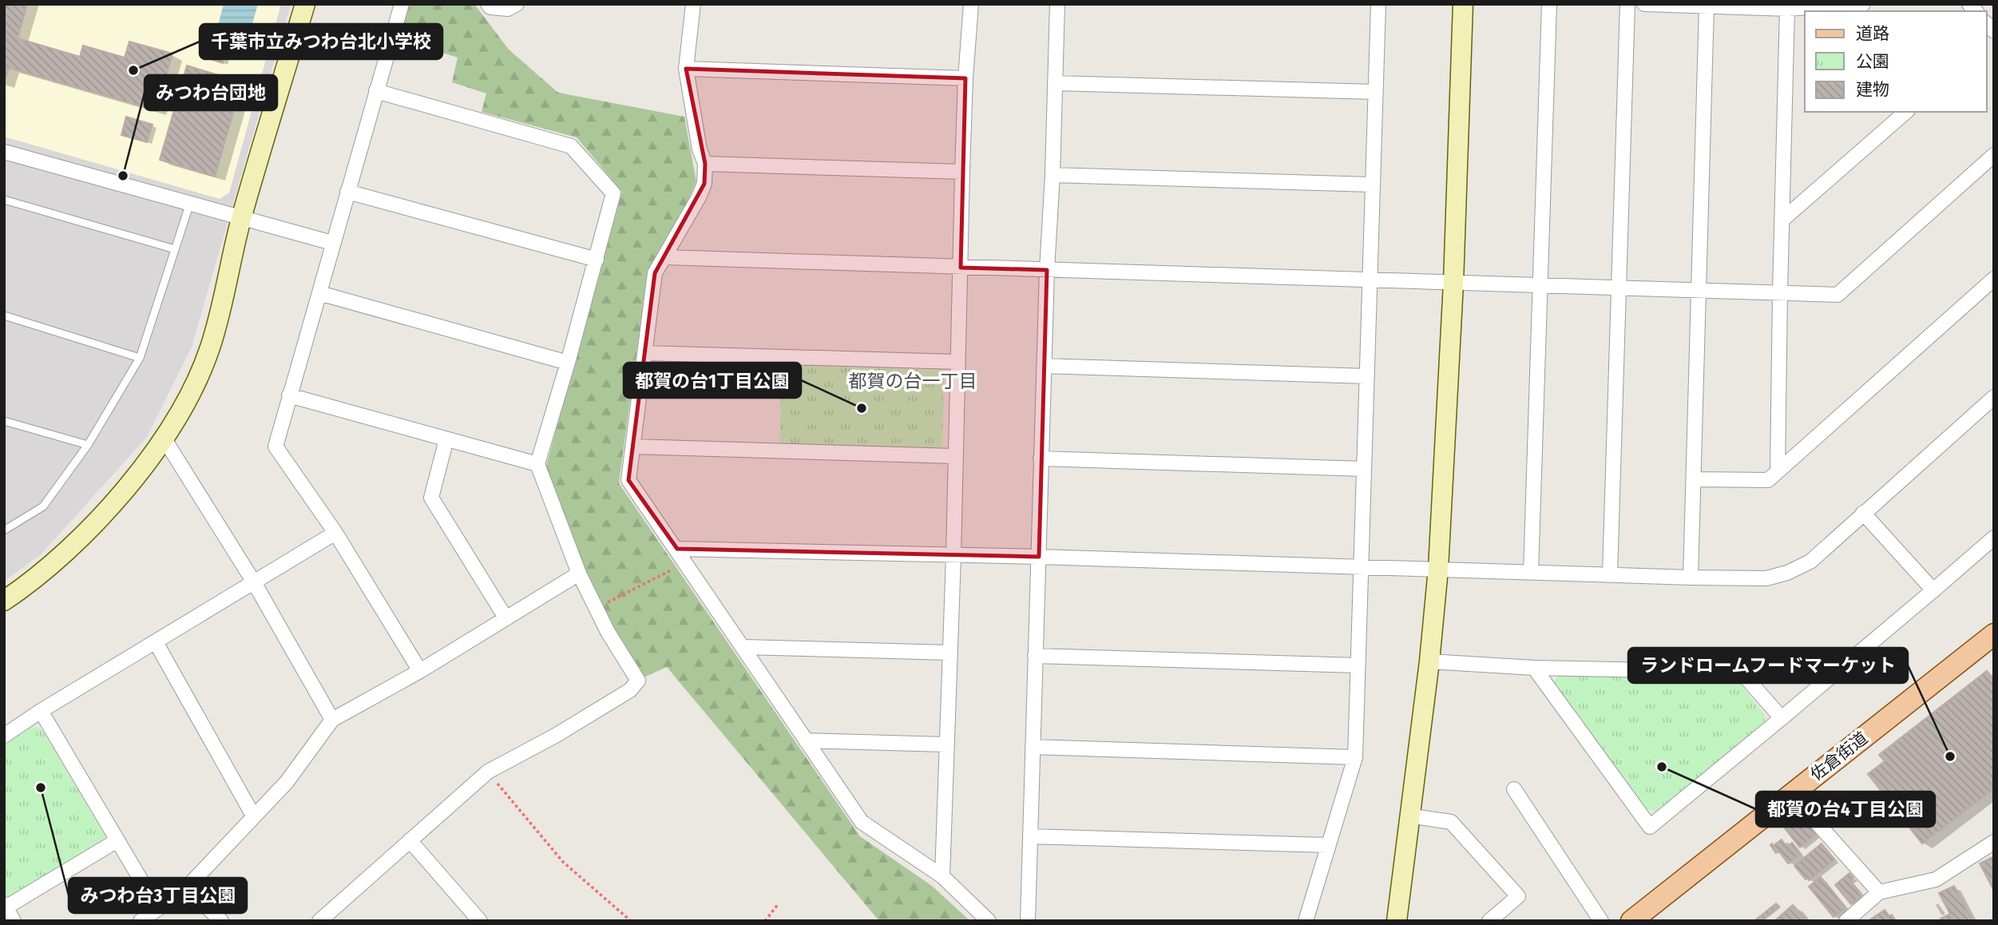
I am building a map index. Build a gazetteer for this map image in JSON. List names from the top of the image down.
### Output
{
  "streets": {
    "main road": ["佐倉街道"]
  },
  "districts": ["都賀の台一丁目"],
  "places": [
    "千葉市立みつわ台北小学校",
    "みつわ台団地",
    "都賀の台1丁目公園",
    "ランドロームフードマーケット",
    "都賀の台4丁目公園",
    "みつわ台3丁目公園"
  ],
  "legend": ["道路", "公園", "建物"]
}
